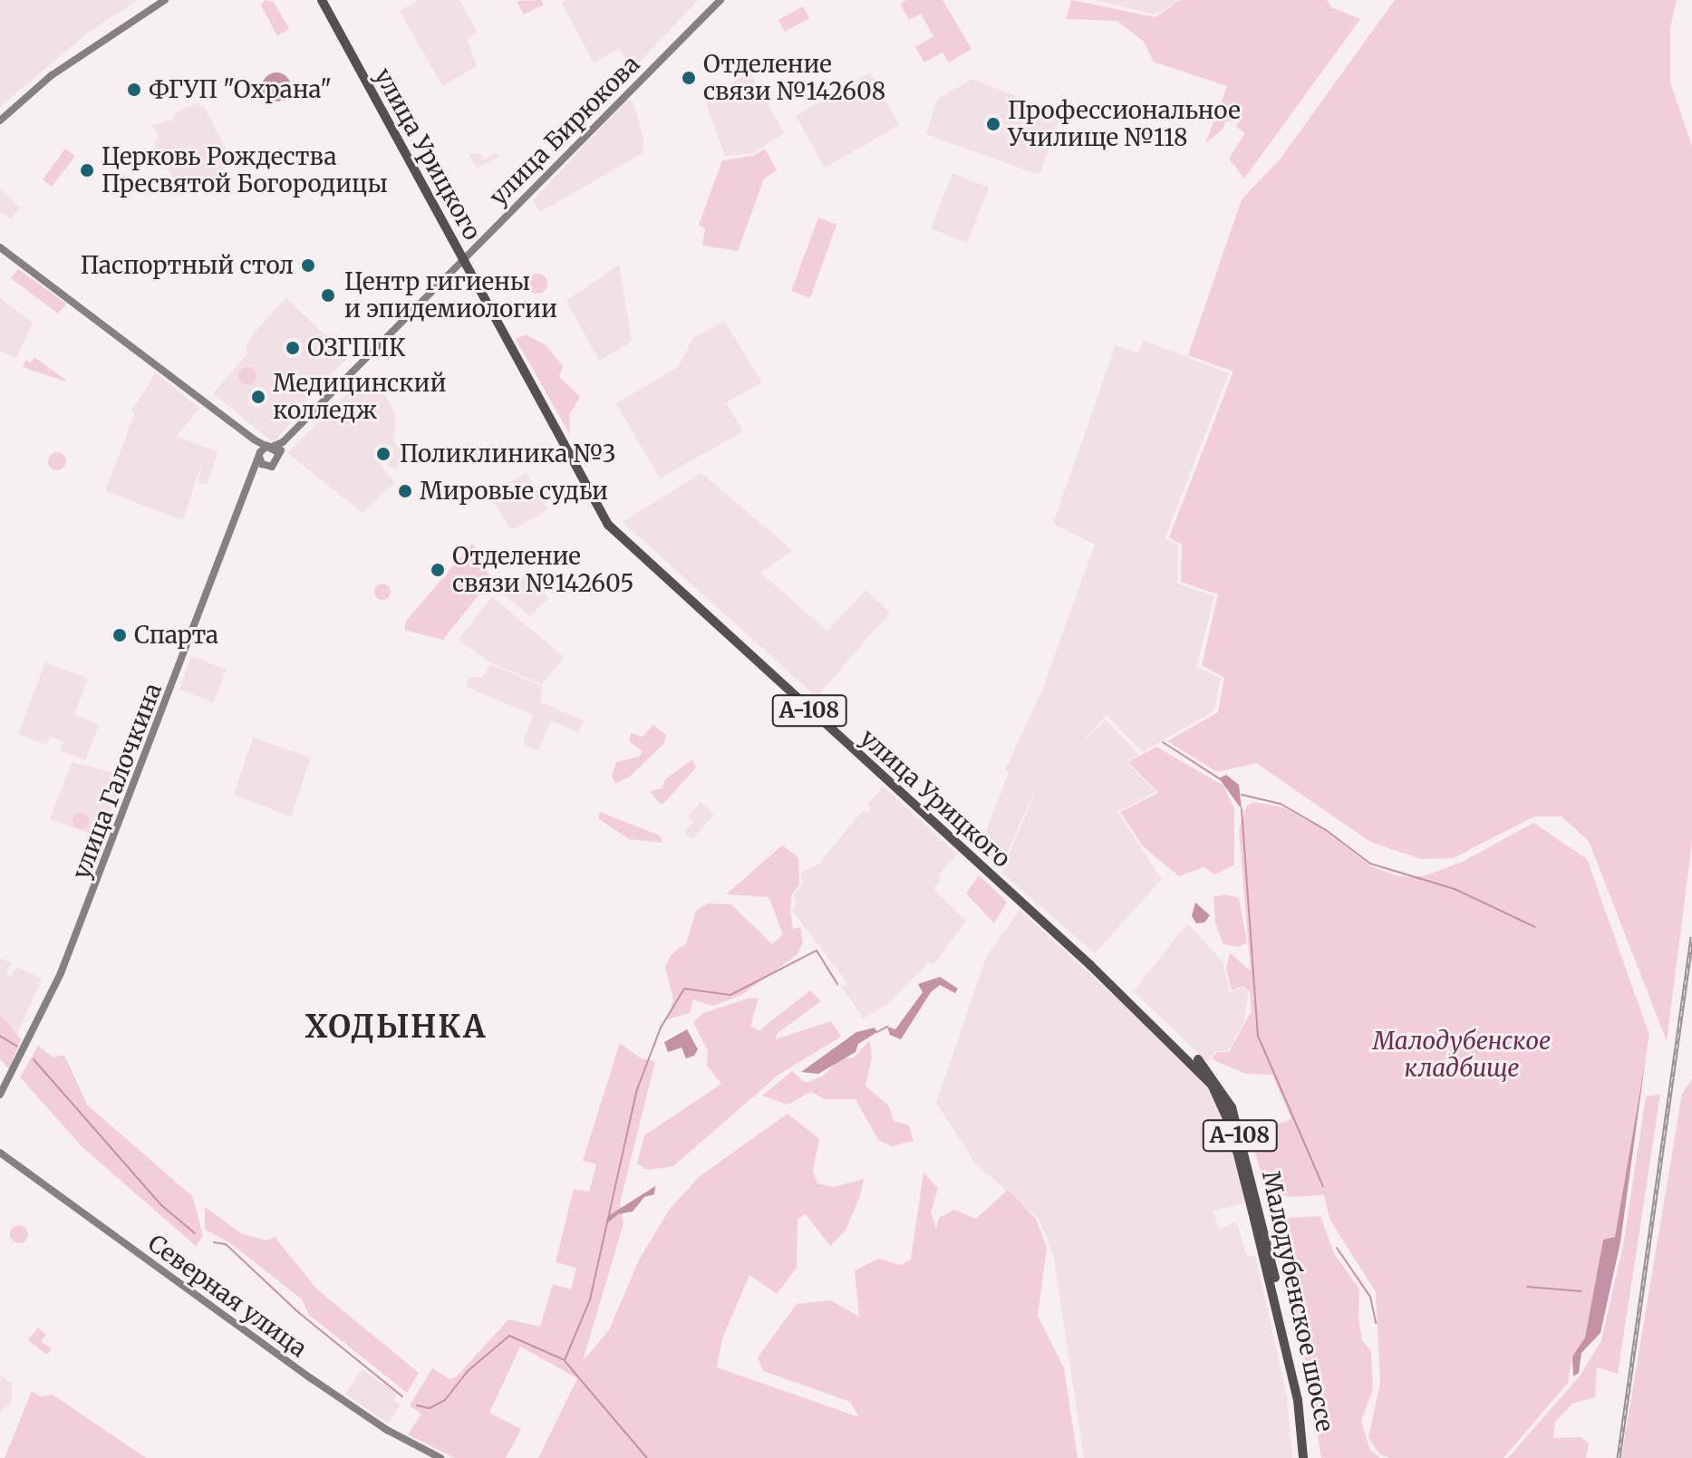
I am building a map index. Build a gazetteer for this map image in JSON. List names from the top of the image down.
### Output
{
  "streets": {
    "highway": ["улица Урицкого", "А-108", "Малодубенское шоссе"],
    "street": ["улица Бирюкова", "улица Галочкина", "Северная улица"]
  },
  "crossings": [
    ["улица Бирюкова", "улица Урицкого"],
    ["улица Урицкого", "Малодубенское шоссе"]
  ],
  "districts": ["ХОДЫНКА"],
  "parks": ["Малодубенское кладбище"],
  "places": [
    "Отделение связи №142608",
    "ФГУП \"Охрана\"",
    "Профессиональное Училище №118",
    "Церковь Рождества Пресвятой Богородицы",
    "Паспортный стол",
    "Центр гигиены и эпидемиологии",
    "ОЗГППК",
    "Медицинский колледж",
    "Поликлиника №3",
    "Мировые судьи",
    "Отделение связи №142605",
    "Спарта"
  ]
}
